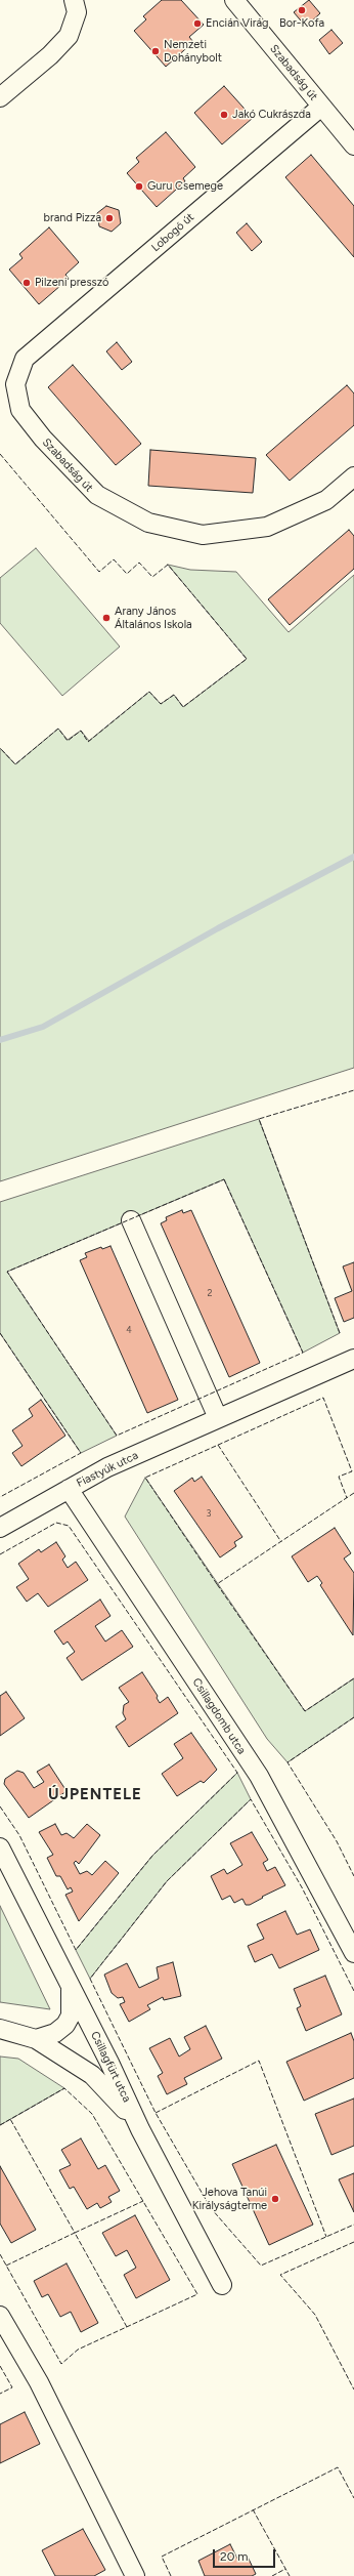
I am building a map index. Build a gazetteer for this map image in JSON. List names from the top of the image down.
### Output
{
  "streets": {
    "street": [
      "Szabadság út",
      "Lobogó út",
      "Fiastyúk utca",
      "Csillagdomb utca",
      "Csillagfürt utca"
    ]
  },
  "crossings": [
    ["Szabadság út", "Lobogó út"],
    ["Fiastyúk utca", "Csillagdomb utca"]
  ],
  "districts": ["ÚJPENTELE"],
  "places": [
    "Bor-Kofa",
    "Encián Virág",
    "Nemzeti Dohánybolt",
    "Jakó Cukrászda",
    "Guru Csemege",
    "brand Pizza",
    "Pilzeni presszó",
    "Arany János Általános Iskola",
    "Jehova Tanúi Királyságterme"
  ],
  "house_numbers": ["2", "4", "3"],
  "scale_bar": "20 m"
}
